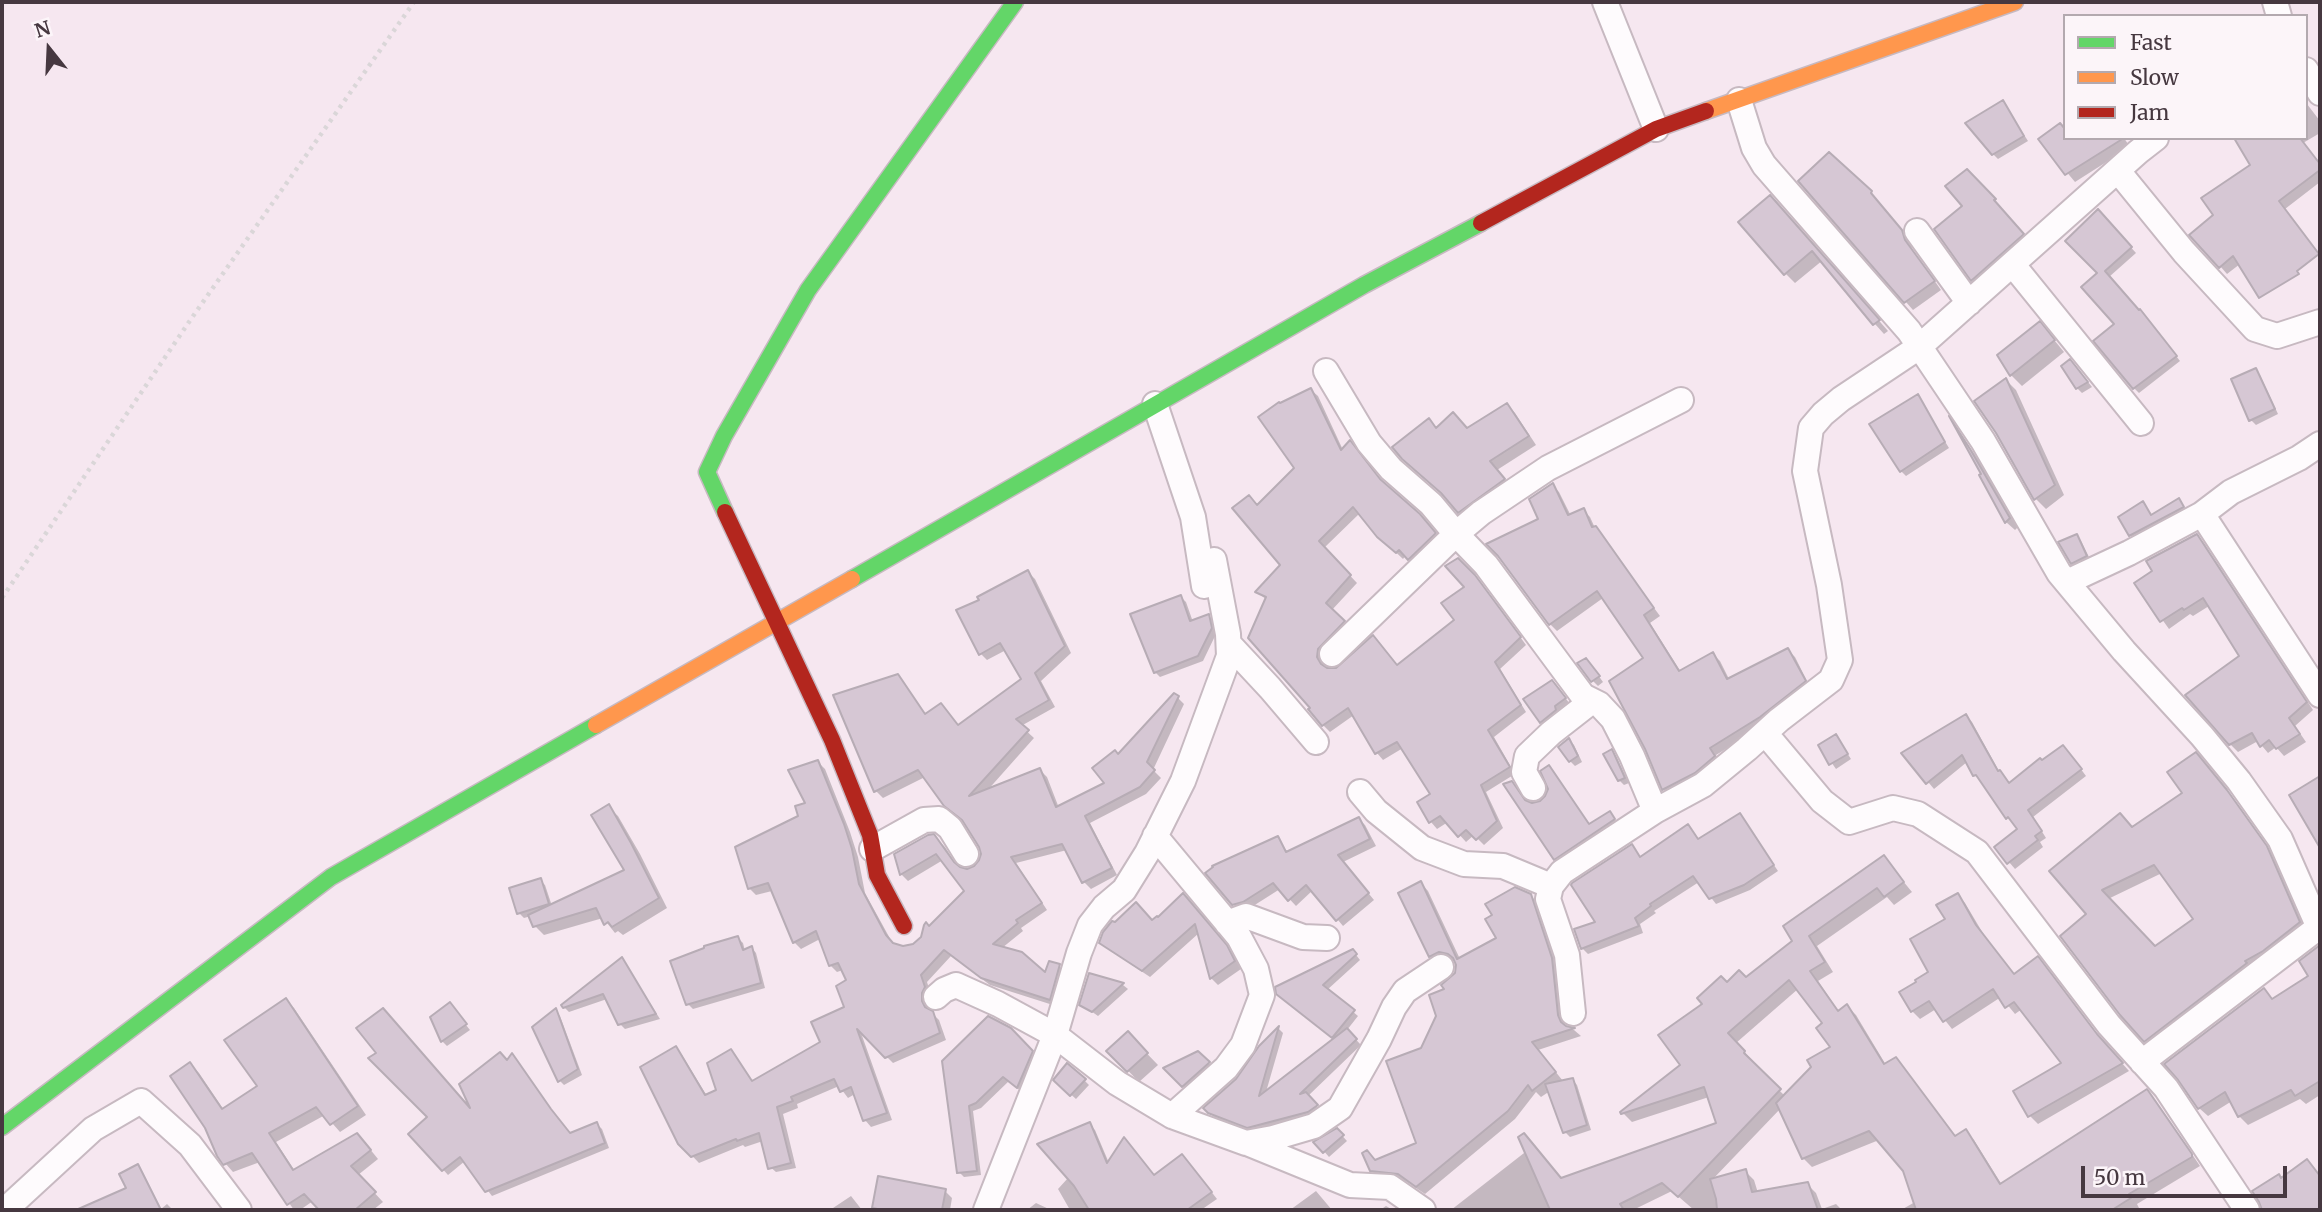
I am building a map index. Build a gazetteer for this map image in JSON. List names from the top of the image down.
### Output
{
  "legend": ["Fast", "Slow", "Jam"],
  "scale_bar": "50 m",
  "north": "top"
}
